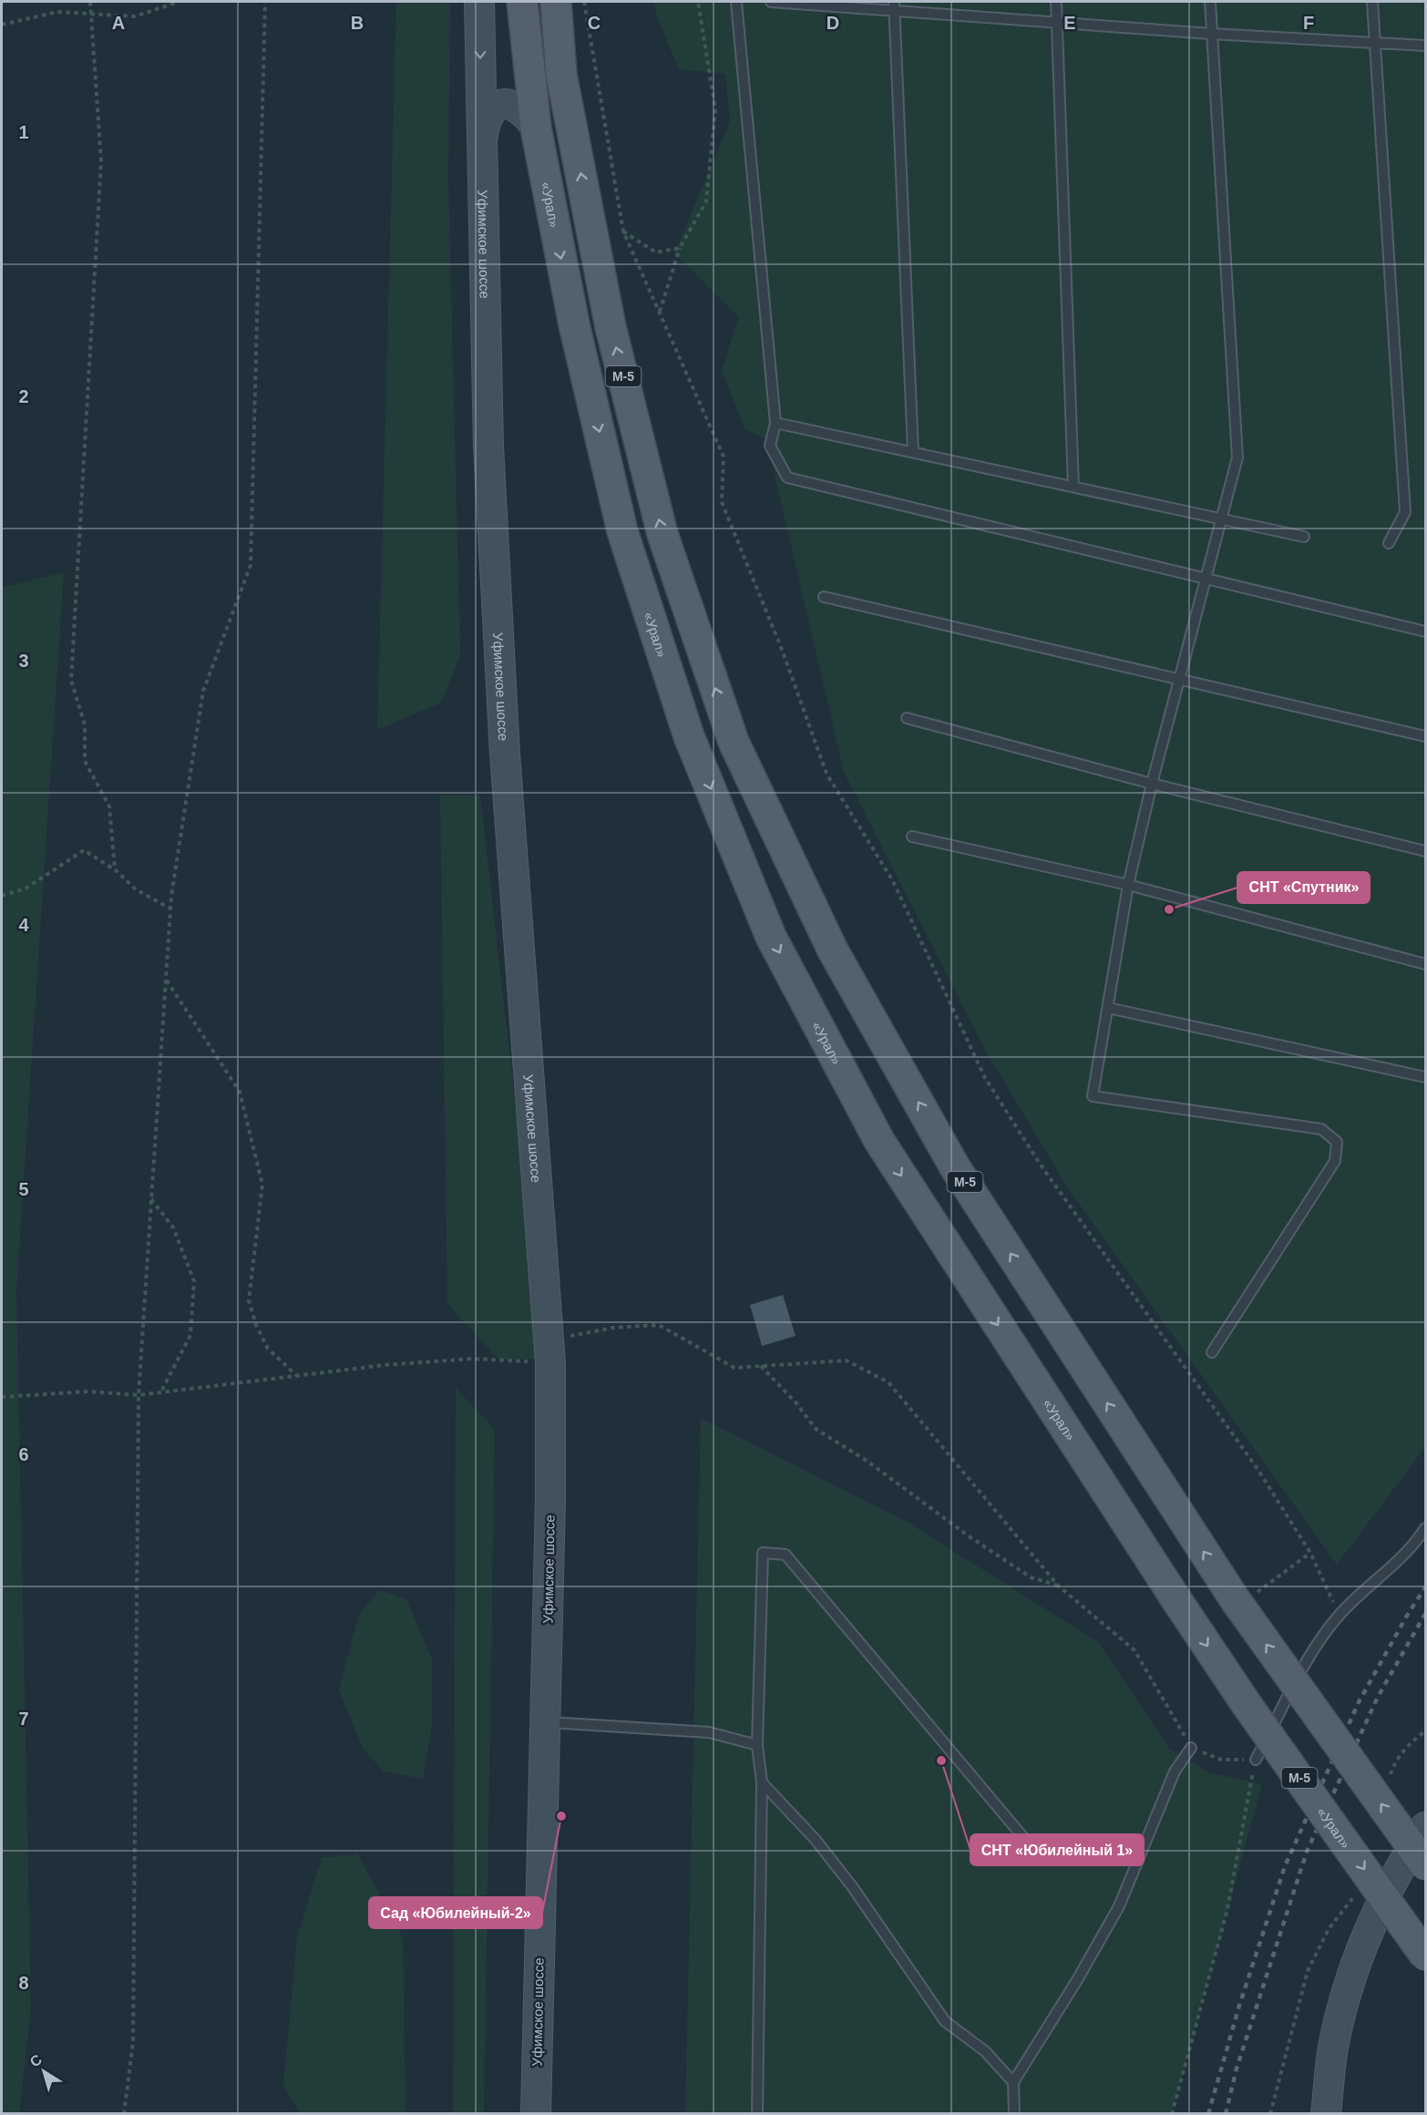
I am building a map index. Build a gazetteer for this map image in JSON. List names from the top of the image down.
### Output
{
  "streets": {
    "main road": ["«Урал»", "Уфимское шоссе", "М-5"]
  },
  "places": ["СНТ «Спутник»", "СНТ «Юбилейный 1»", "Сад «Юбилейный-2»"],
  "north": "top left",
  "grid": {
    "columns": [
      "A",
      "B",
      "C",
      "D",
      "E",
      "F"
    ],
    "rows": [
      "1",
      "2",
      "3",
      "4",
      "5",
      "6",
      "7",
      "8"
    ]
  }
}
